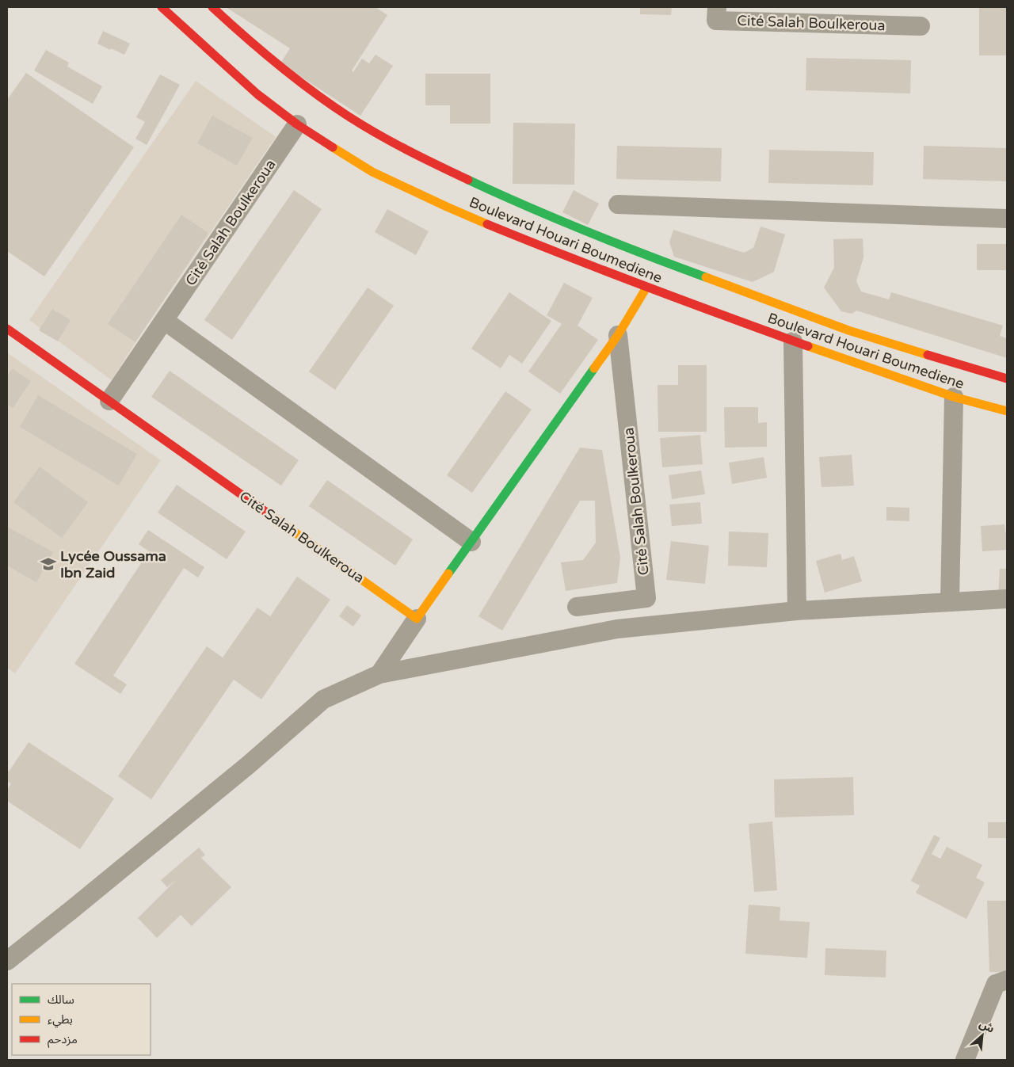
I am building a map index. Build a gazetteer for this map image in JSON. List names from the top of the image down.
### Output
{
  "streets": {
    "main road": ["Cité Salah Boulkeroua", "Boulevard Houari Boumediene"]
  },
  "crossings": [
    ["Cité Salah Boulkeroua", "Boulevard Houari Boumediene"]
  ],
  "places": {
    "school or university": ["Lycée Oussama Ibn Zaid"]
  },
  "legend": ["سالك", "بطيء", "مزدحم"],
  "north": "top right"
}
